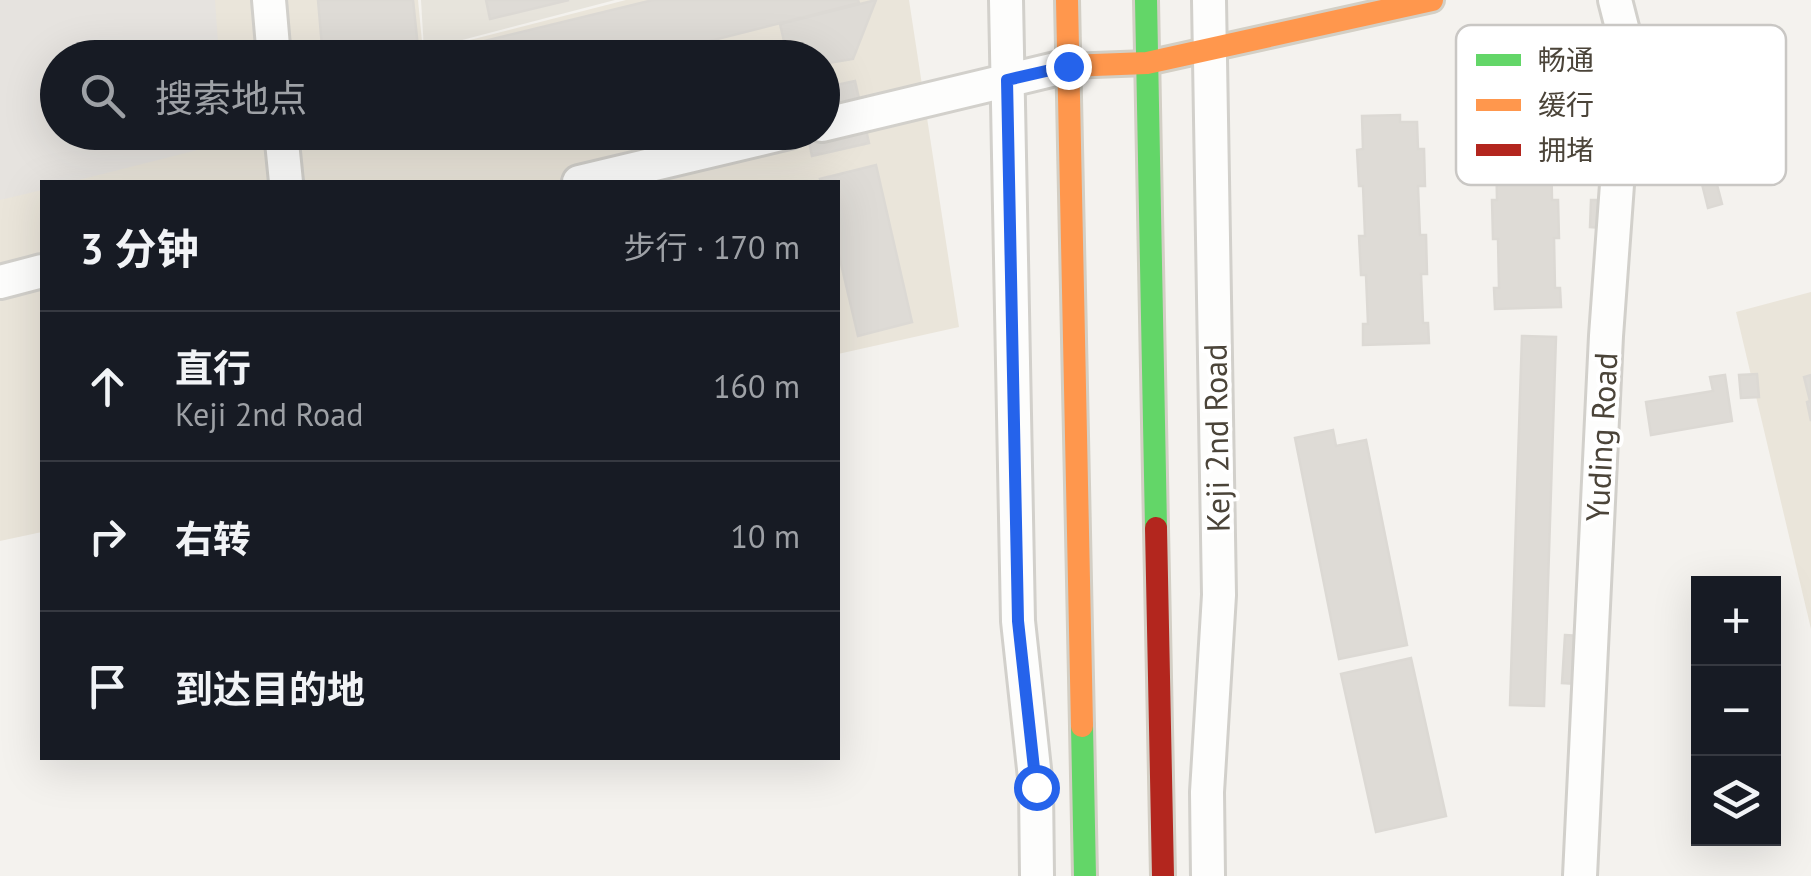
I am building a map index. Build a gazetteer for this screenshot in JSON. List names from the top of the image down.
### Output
{
  "streets": {
    "main road": ["Keji 2nd Road"],
    "street": ["Yuding Road"]
  },
  "legend": ["畅通", "缓行", "拥堵"],
  "page": {
    "search": "搜索地点",
    "heading": ["3 分钟", "步行 · 170 m"],
    "list": [
      ["直行", "Keji 2nd Road", "160 m"],
      ["右转", "10 m"],
      "到达目的地"
    ],
    "map_buttons": ["+", "−"]
  }
}
